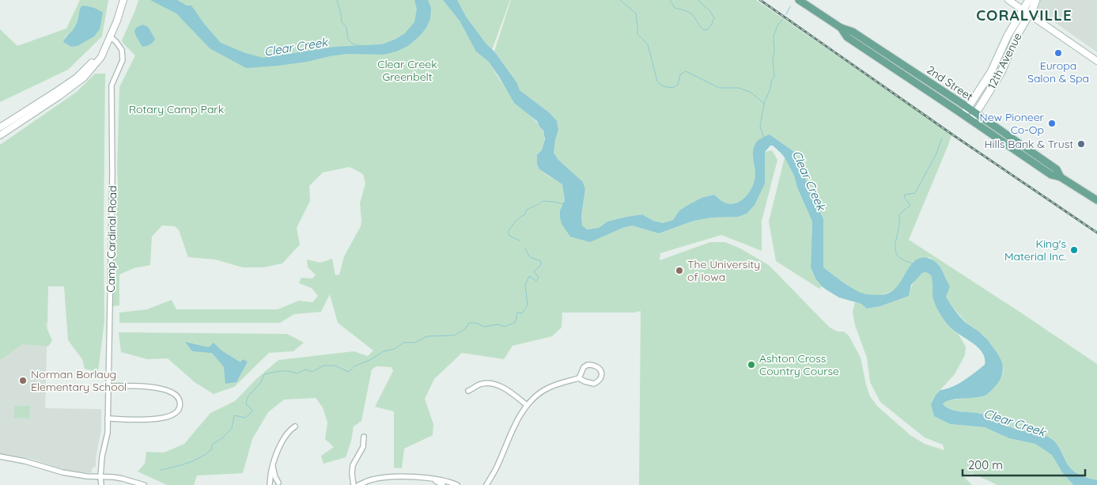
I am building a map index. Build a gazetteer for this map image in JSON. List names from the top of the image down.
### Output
{
  "streets": {
    "main road": ["12th Avenue", "2nd Street"],
    "street": ["Camp Cardinal Road"]
  },
  "crossings": [
    ["12th Avenue", "2nd Street"]
  ],
  "districts": ["CORALVILLE"],
  "water": ["Clear Creek"],
  "parks": ["Clear Creek Greenbelt", "Rotary Camp Park"],
  "places": [
    "Europa Salon & Spa",
    "New Pioneer Co-Op",
    "Hills Bank & Trust",
    "King's Material Inc.",
    "The University of Iowa",
    "Ashton Cross Country Course",
    "Norman Borlaug Elementary School"
  ],
  "scale_bar": "200 m"
}
